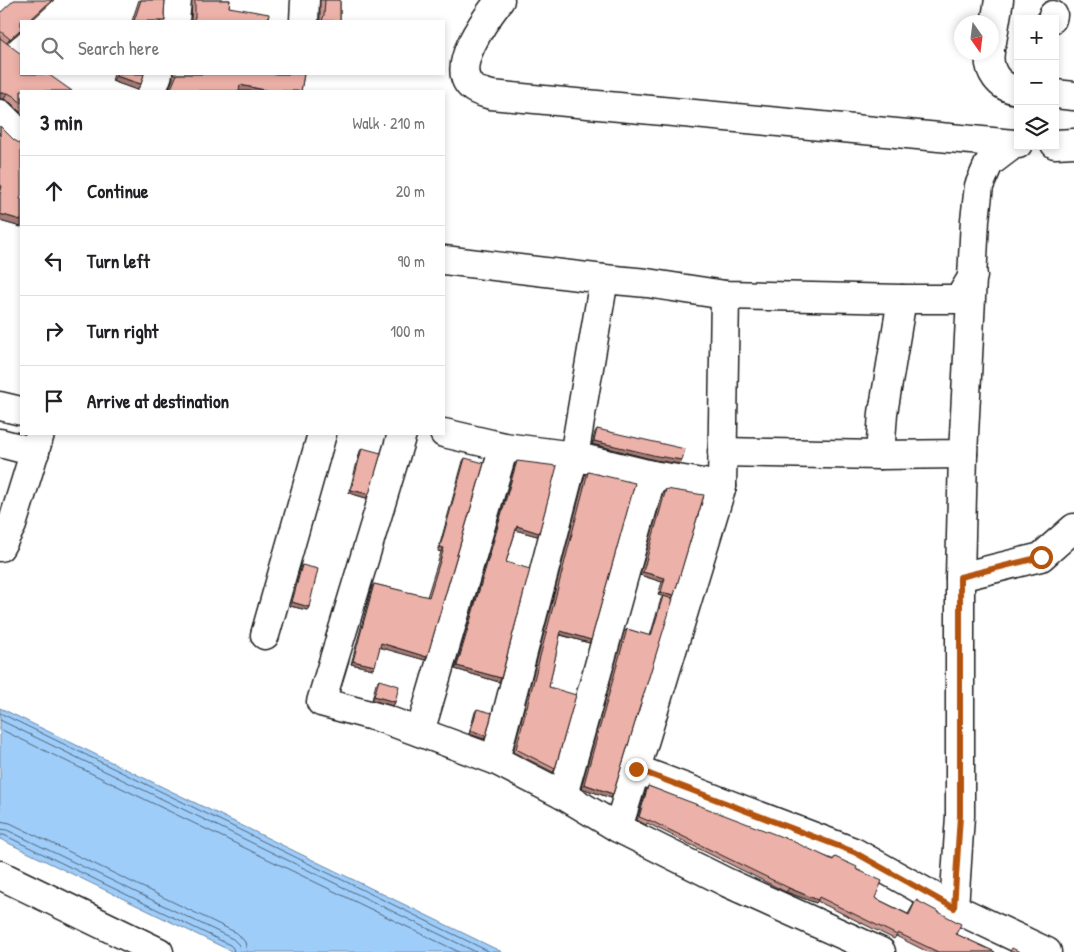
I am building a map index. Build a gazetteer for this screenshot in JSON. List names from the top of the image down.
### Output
{
  "north": "bottom",
  "page": {
    "map_buttons": ["+", "−"],
    "search": "Search here",
    "heading": ["3 min", "Walk · 210 m"],
    "list": [
      ["Continue", "20 m"],
      ["Turn left", "90 m"],
      ["Turn right", "100 m"],
      "Arrive at destination"
    ]
  }
}
